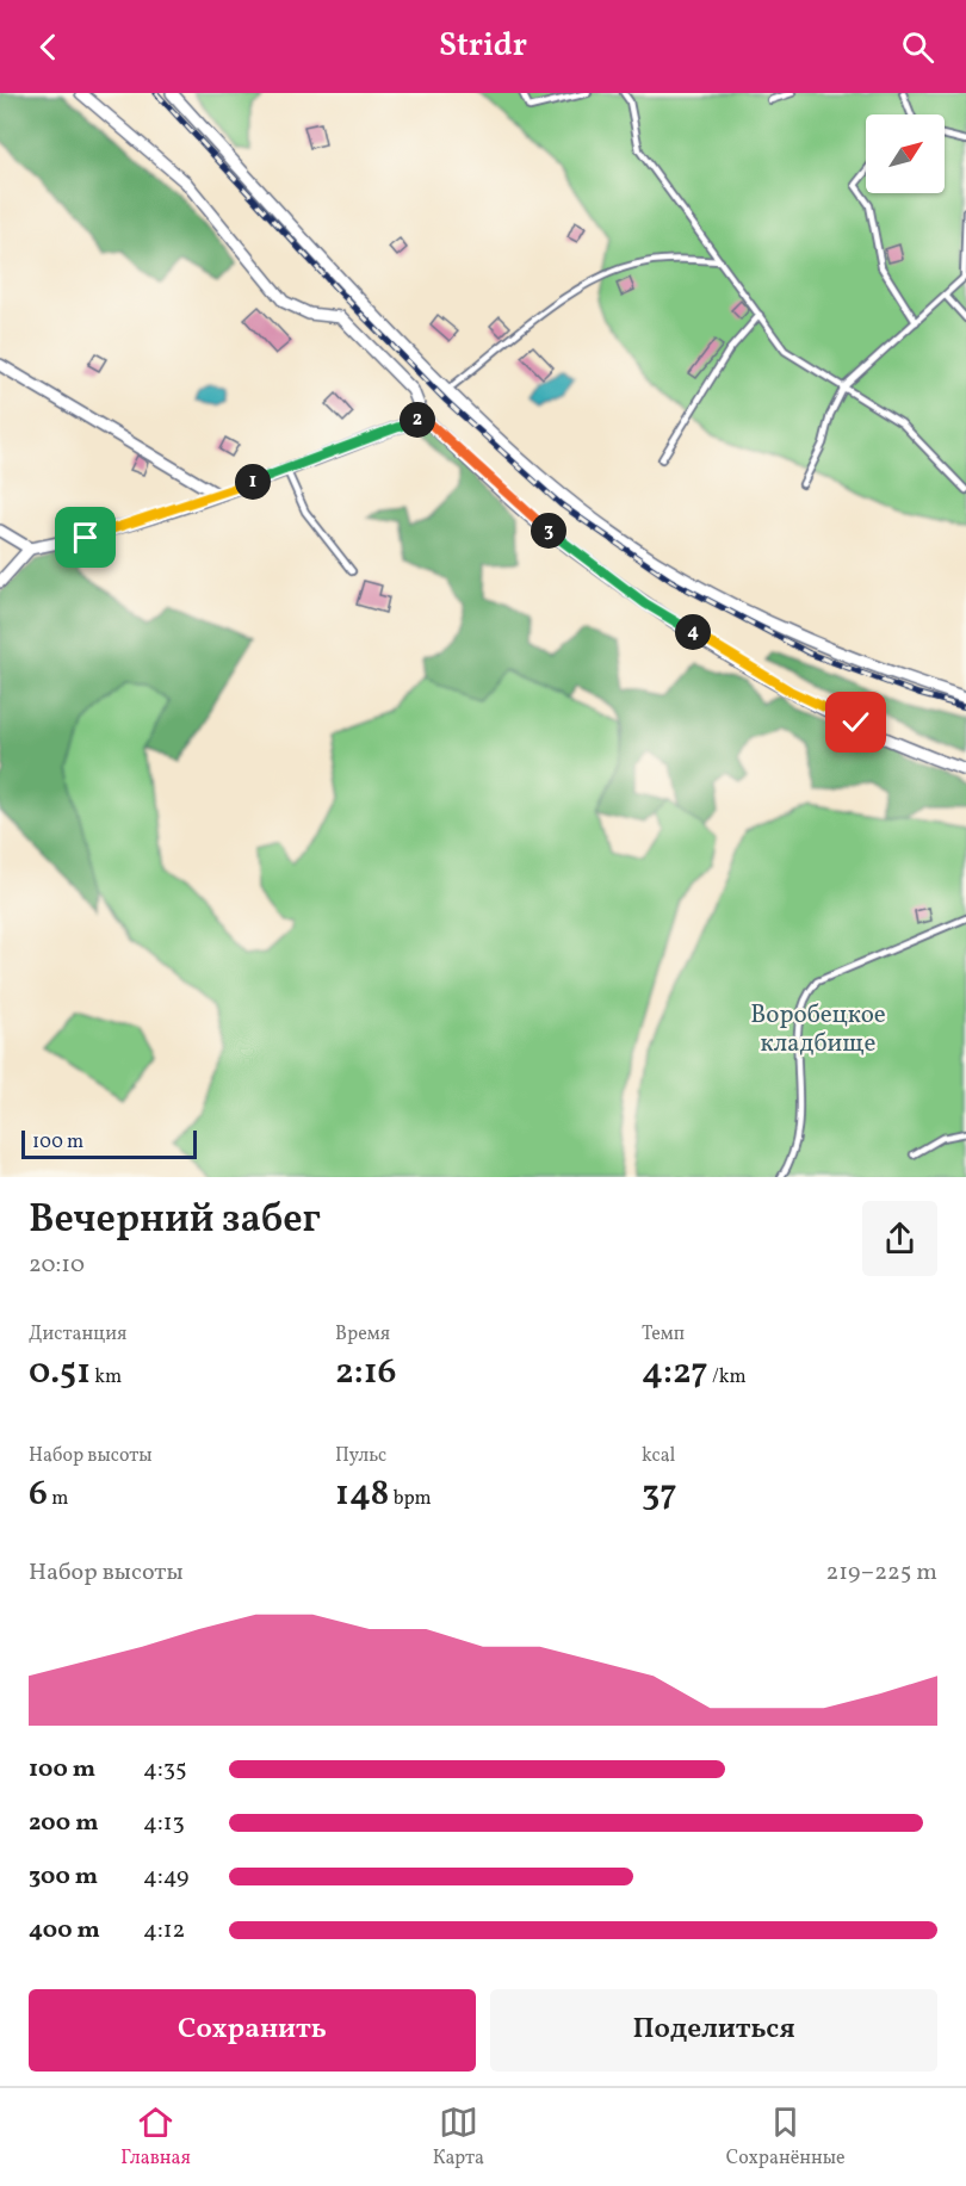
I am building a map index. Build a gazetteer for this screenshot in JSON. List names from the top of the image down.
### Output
{
  "parks": ["Воробецкое кладбище"],
  "scale_bar": "100 m",
  "north": "top right",
  "page": {
    "header": "Stridr",
    "pins": [
      "2",
      "1",
      "3",
      "4"
    ],
    "scale": "100 m",
    "heading": ["Вечерний забег", "20:10"],
    "stats": [
      ["Дистанция", "0.51 km"],
      ["Время", "2:16"],
      ["Темп", "4:27 /km"],
      ["Набор высоты", "6 m"],
      ["Пульс", "148 bpm"],
      ["kcal", "37"]
    ],
    "chart": ["Набор высоты", "219–225 m"],
    "list": [
      {
        "name": "100 m",
        "note": "4:35"
      },
      {
        "name": "200 m",
        "note": "4:13"
      },
      {
        "name": "300 m",
        "note": "4:49"
      },
      {
        "name": "400 m",
        "note": "4:12"
      }
    ],
    "buttons": ["Сохранить", "Поделиться"],
    "tabs": ["Главная", "Карта", "Сохранённые"]
  }
}
